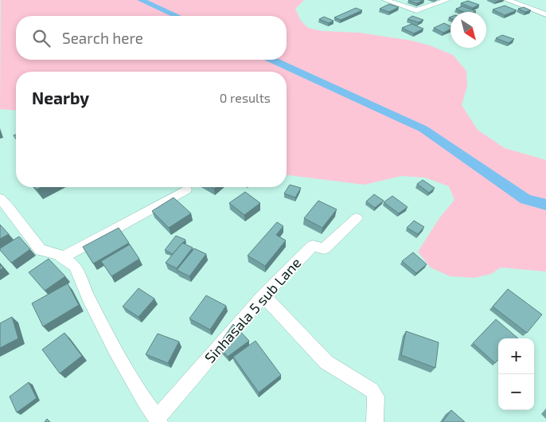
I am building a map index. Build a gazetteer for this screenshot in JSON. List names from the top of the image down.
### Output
{
  "streets": {
    "street": ["Sinhasala 5 sub Lane"]
  },
  "north": "bottom right",
  "page": {
    "search": "Search here",
    "heading": ["Nearby", "0 results"],
    "map_buttons": ["+", "−"]
  }
}
